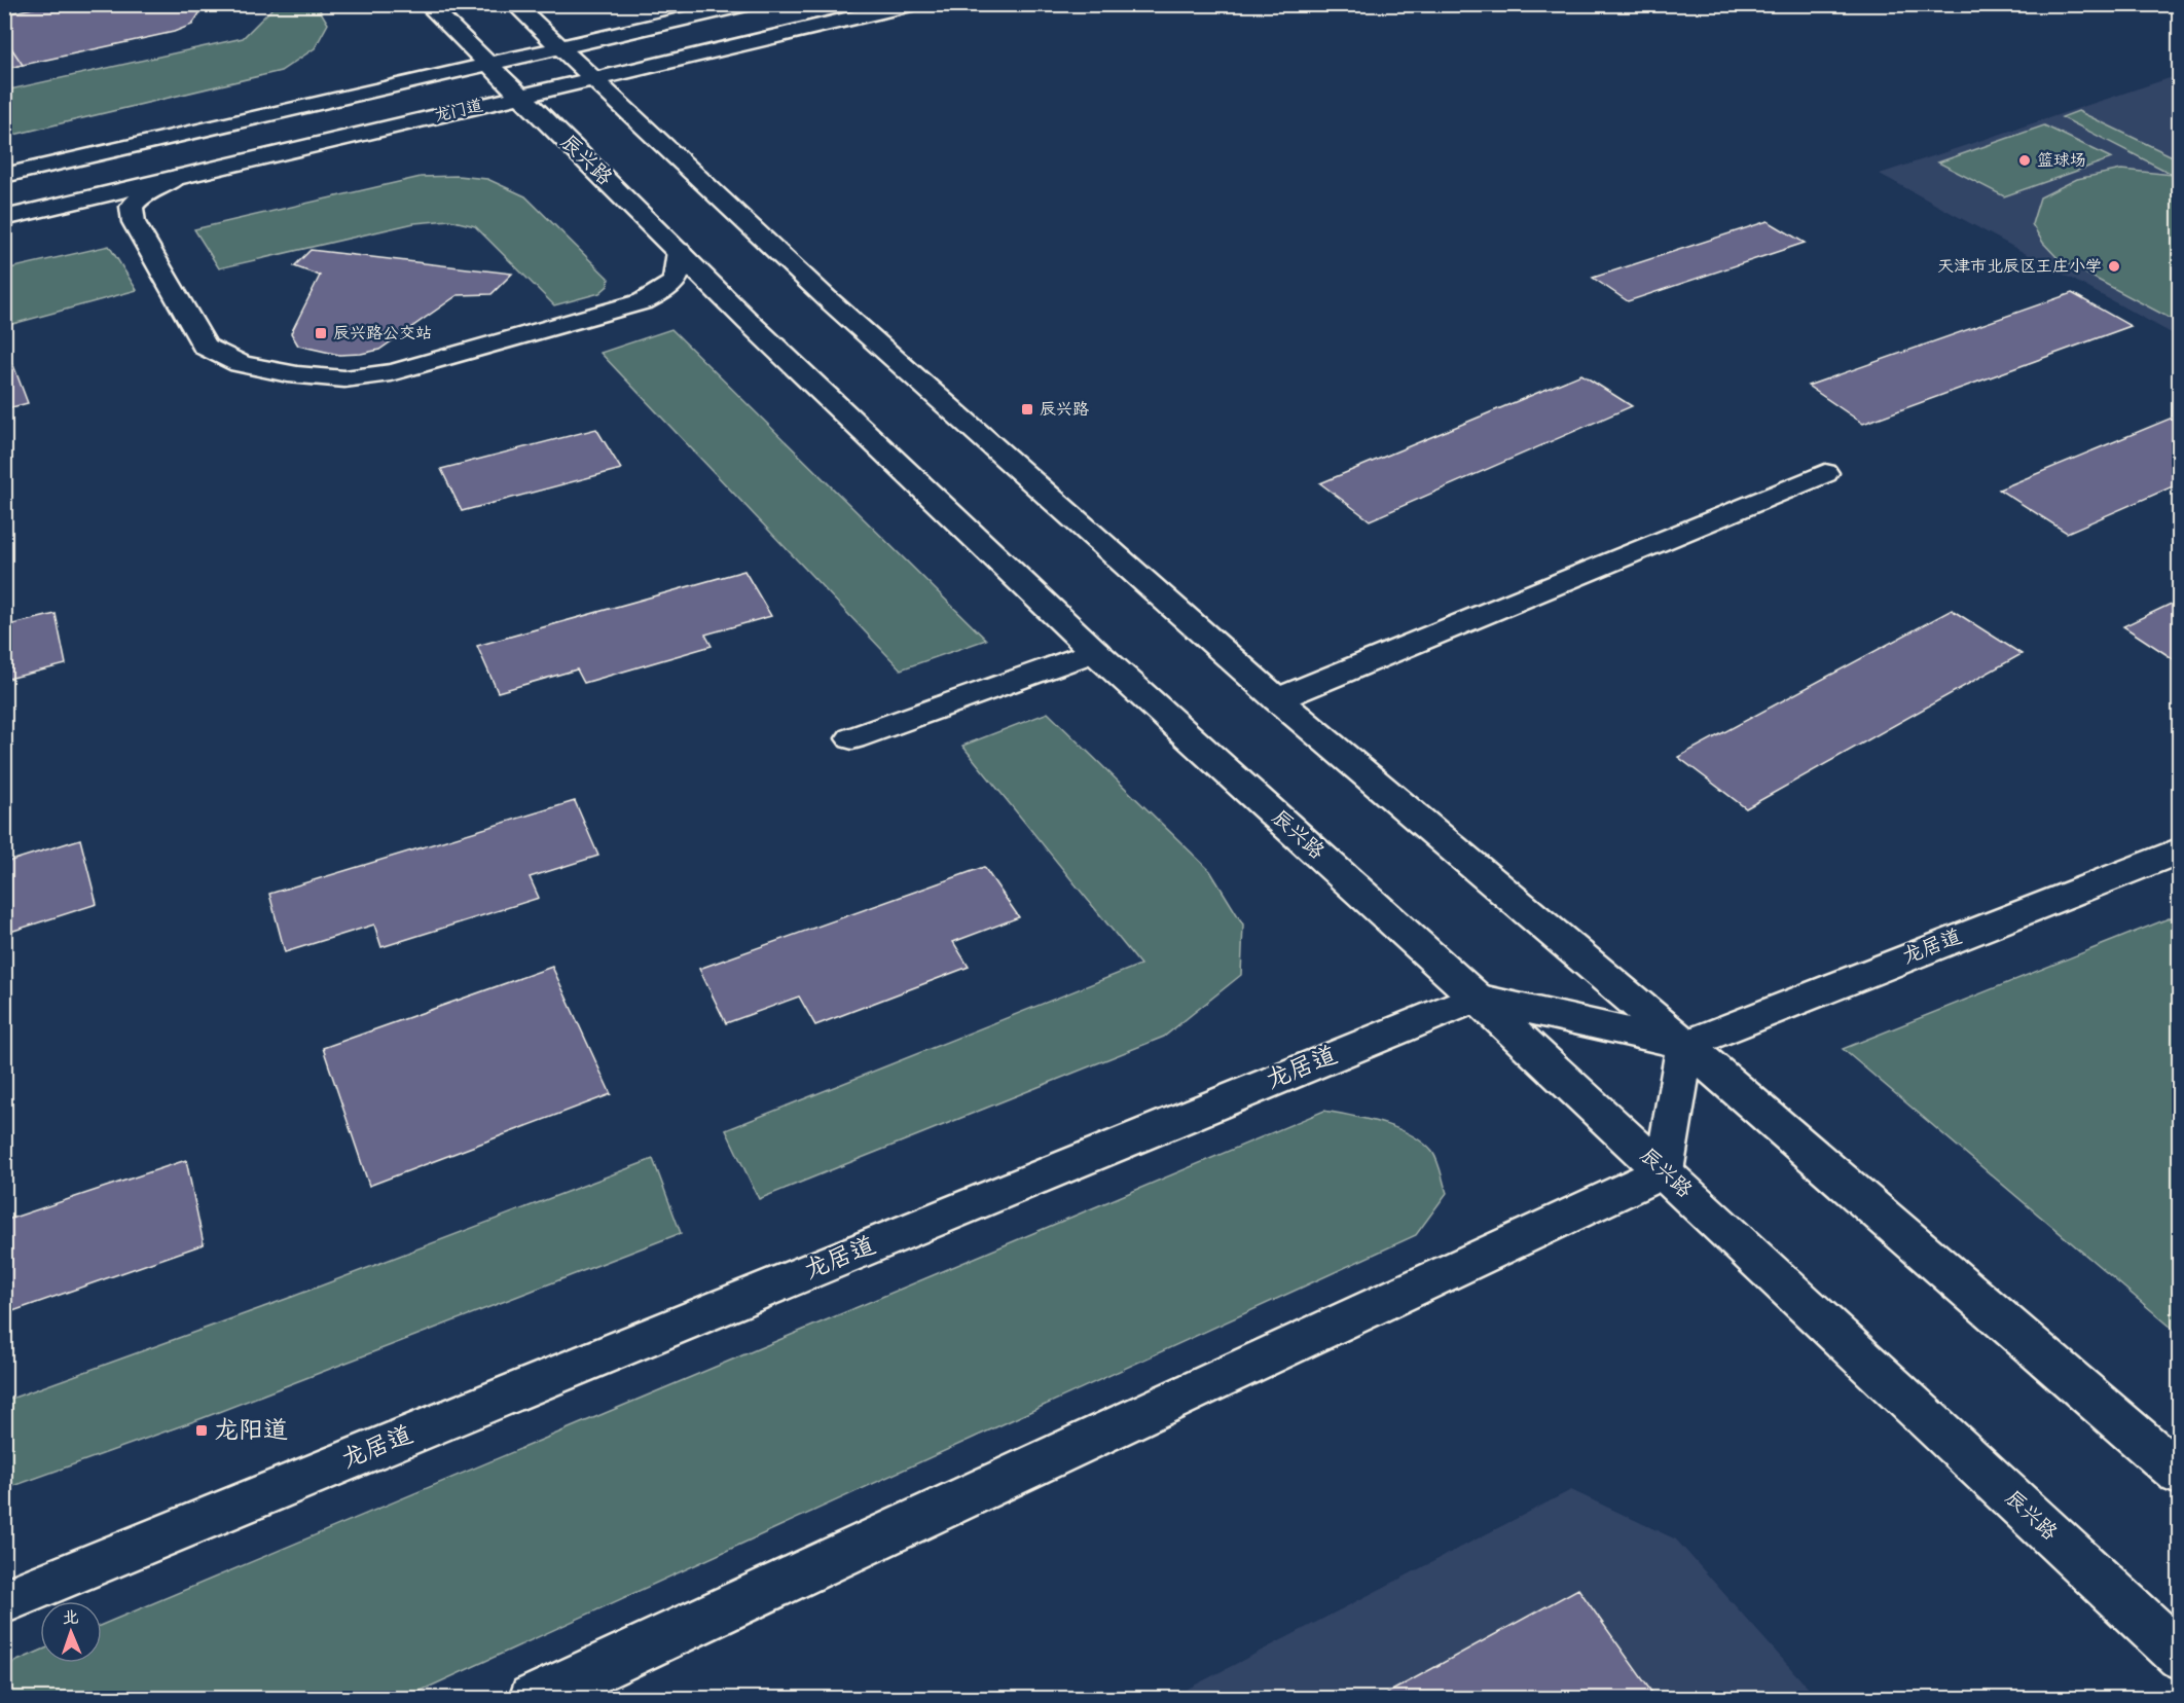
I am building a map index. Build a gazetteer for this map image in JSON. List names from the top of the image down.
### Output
{
  "streets": {
    "main road": ["龙门道", "辰兴路", "龙居道"]
  },
  "crossings": [
    ["龙门道", "辰兴路"],
    ["辰兴路", "龙居道"]
  ],
  "places": {
    "other": ["篮球场", "天津市北辰区王庄小学"],
    "transit": ["辰兴路公交站", "辰兴路", "龙阳道"]
  },
  "north": "top"
}
